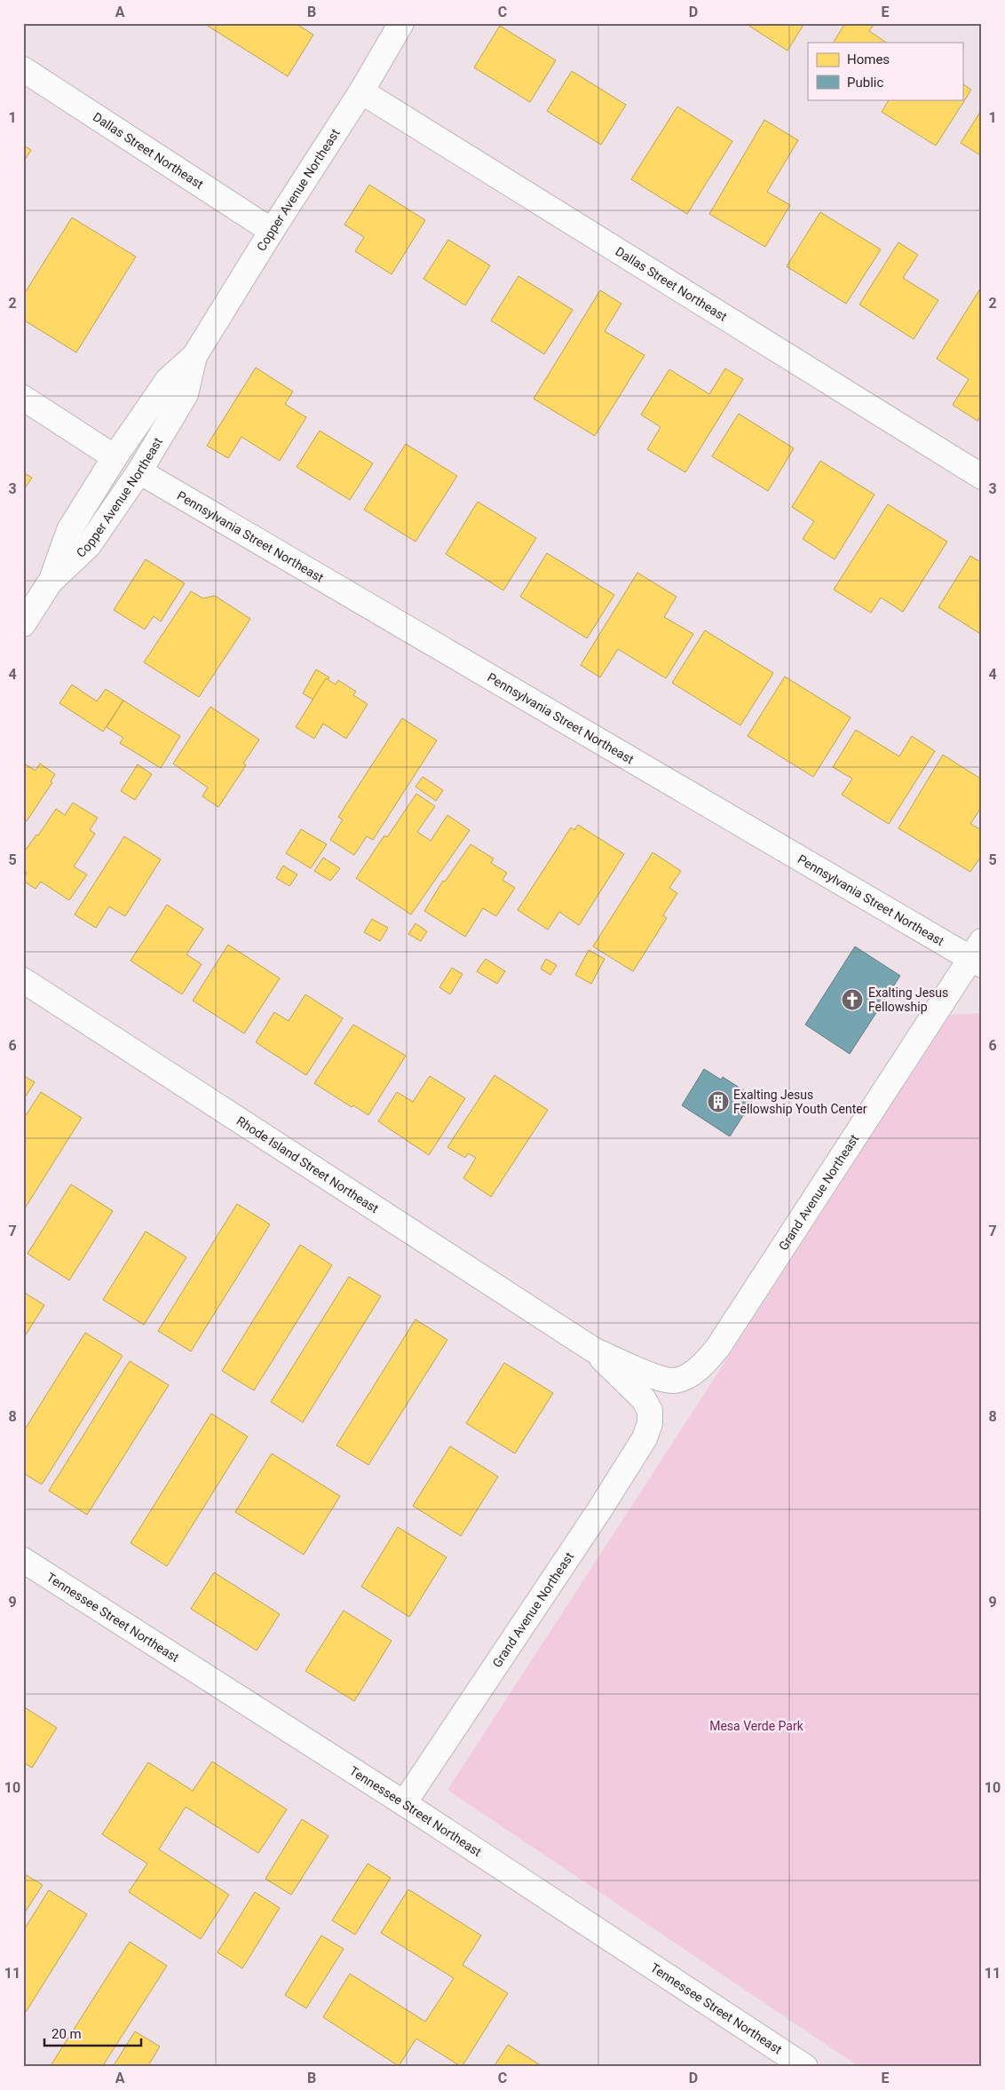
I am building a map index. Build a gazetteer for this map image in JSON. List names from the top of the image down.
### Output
{
  "streets": {
    "street": [
      "Dallas Street Northeast",
      "Copper Avenue Northeast",
      "Pennsylvania Street Northeast",
      "Rhode Island Street Northeast",
      "Grand Avenue Northeast",
      "Tennessee Street Northeast"
    ]
  },
  "crossings": [
    ["Dallas Street Northeast", "Copper Avenue Northeast"],
    ["Copper Avenue Northeast", "Pennsylvania Street Northeast"],
    ["Pennsylvania Street Northeast", "Grand Avenue Northeast"],
    ["Rhode Island Street Northeast", "Grand Avenue Northeast"],
    ["Grand Avenue Northeast", "Tennessee Street Northeast"]
  ],
  "parks": ["Mesa Verde Park"],
  "places": {
    "church": ["Exalting Jesus Fellowship"],
    "building": ["Exalting Jesus Fellowship Youth Center"]
  },
  "legend": ["Homes", "Public"],
  "scale_bar": "20 m",
  "grid": {
    "columns": [
      "A",
      "B",
      "C",
      "D",
      "E"
    ],
    "rows": [
      "1",
      "2",
      "3",
      "4",
      "5",
      "6",
      "7",
      "8",
      "9",
      "10",
      "11"
    ]
  }
}
